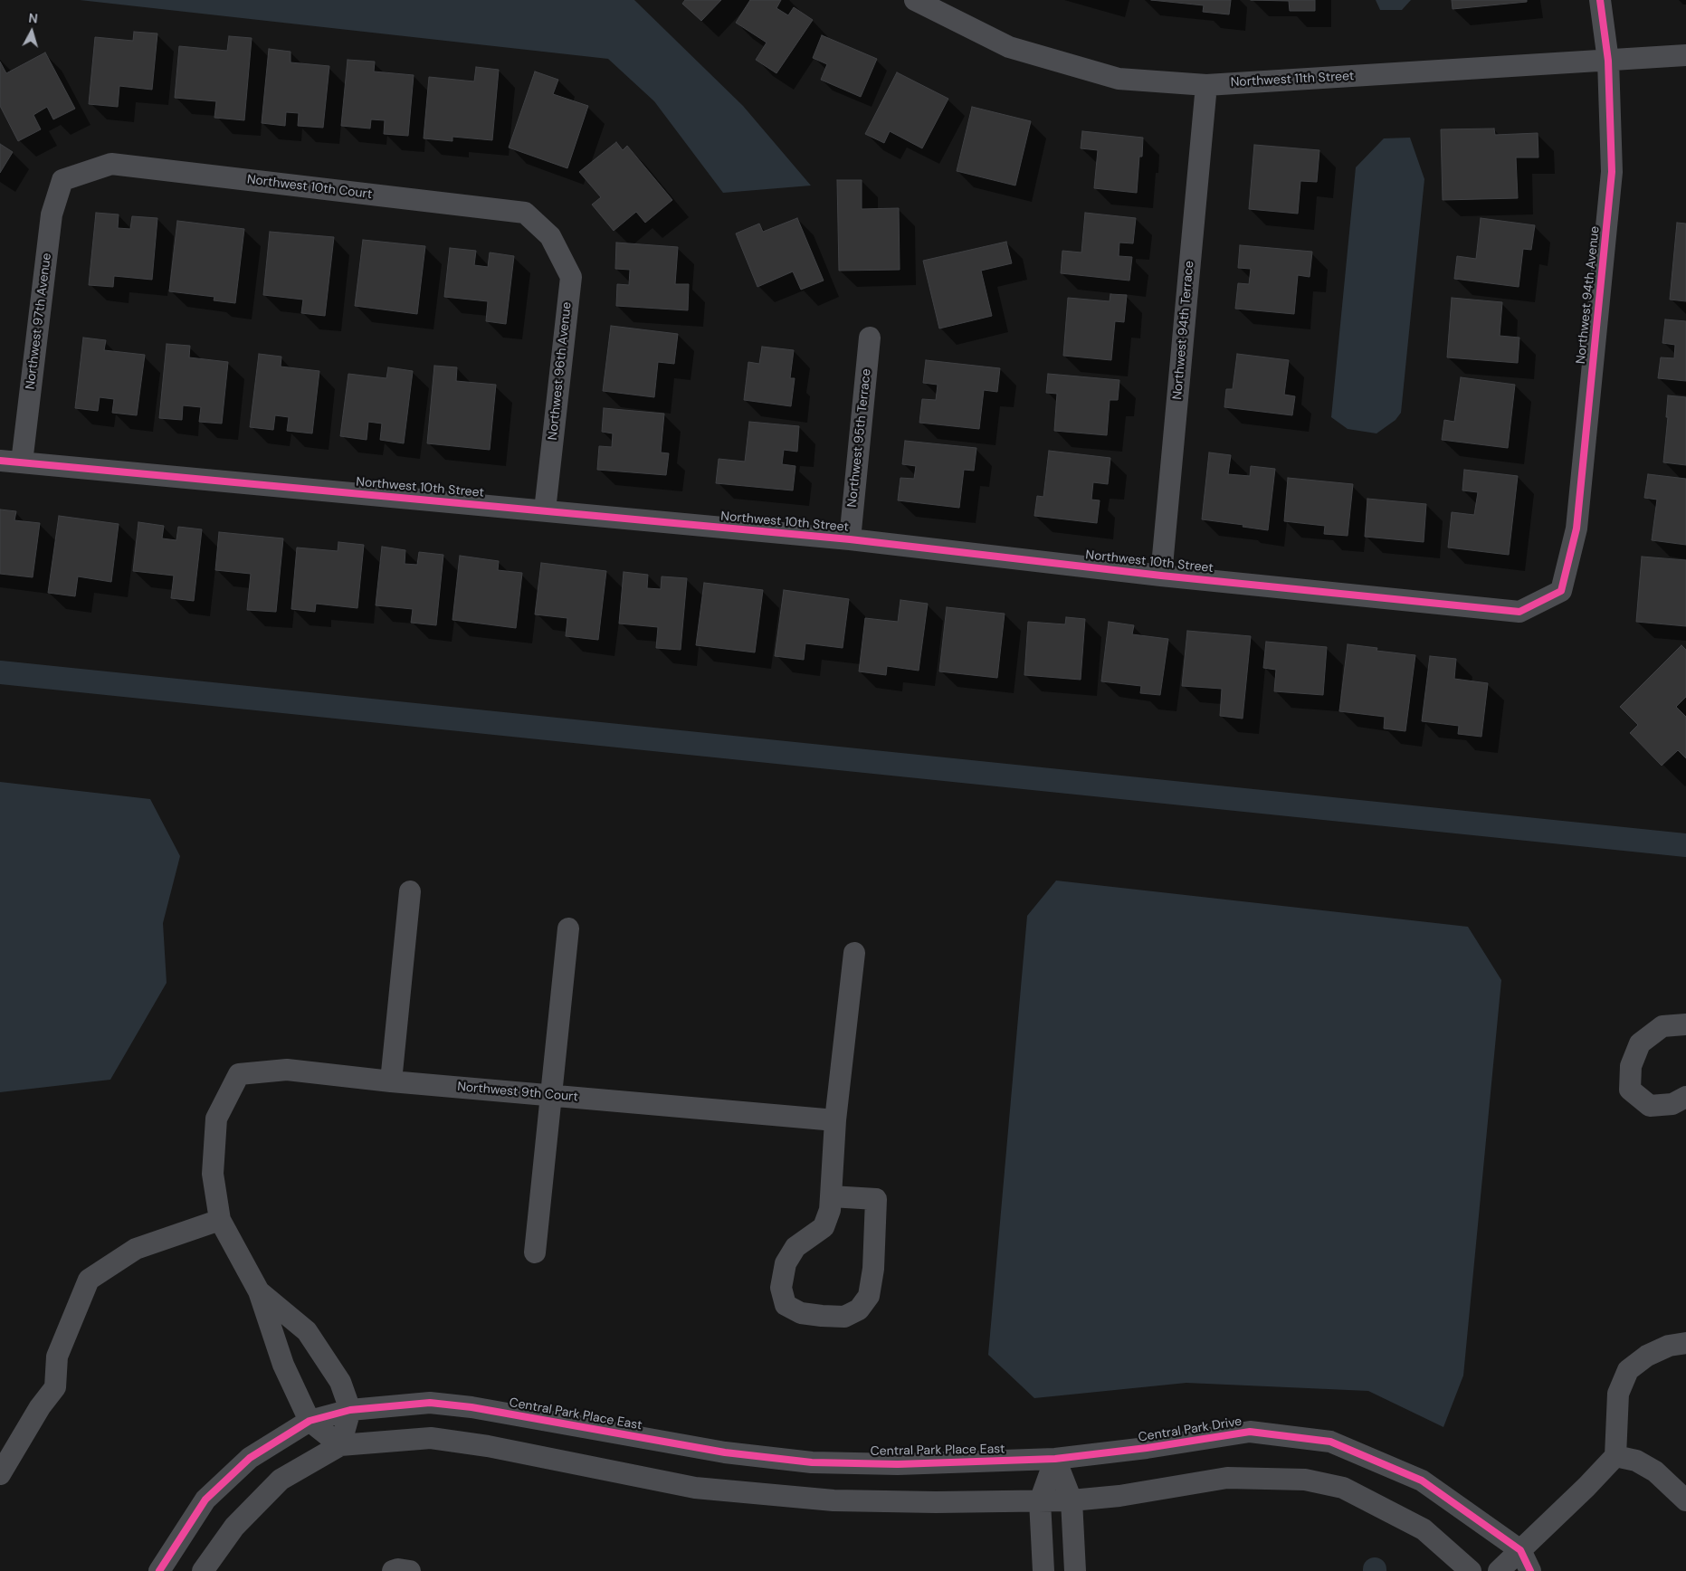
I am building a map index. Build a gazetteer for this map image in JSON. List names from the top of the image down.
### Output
{
  "streets": {
    "street": [
      "Northwest 11th Street",
      "Northwest 10th Court",
      "Northwest 94th Avenue",
      "Northwest 97th Avenue",
      "Northwest 94th Terrace",
      "Northwest 96th Avenue",
      "Northwest 95th Terrace",
      "Northwest 10th Street",
      "Northwest 9th Court",
      "Central Park Place East",
      "Central Park Drive"
    ]
  },
  "crossings": [
    ["Northwest 11th Street", "Northwest 94th Avenue"],
    ["Northwest 11th Street", "Northwest 94th Terrace"],
    ["Northwest 10th Court", "Northwest 97th Avenue"],
    ["Northwest 10th Court", "Northwest 96th Avenue"],
    ["Northwest 94th Avenue", "Northwest 10th Street"],
    ["Northwest 97th Avenue", "Northwest 10th Street"],
    ["Northwest 94th Terrace", "Northwest 10th Street"],
    ["Northwest 96th Avenue", "Northwest 10th Street"],
    ["Northwest 95th Terrace", "Northwest 10th Street"],
    ["Central Park Place East", "Central Park Drive"]
  ],
  "north": "top"
}
